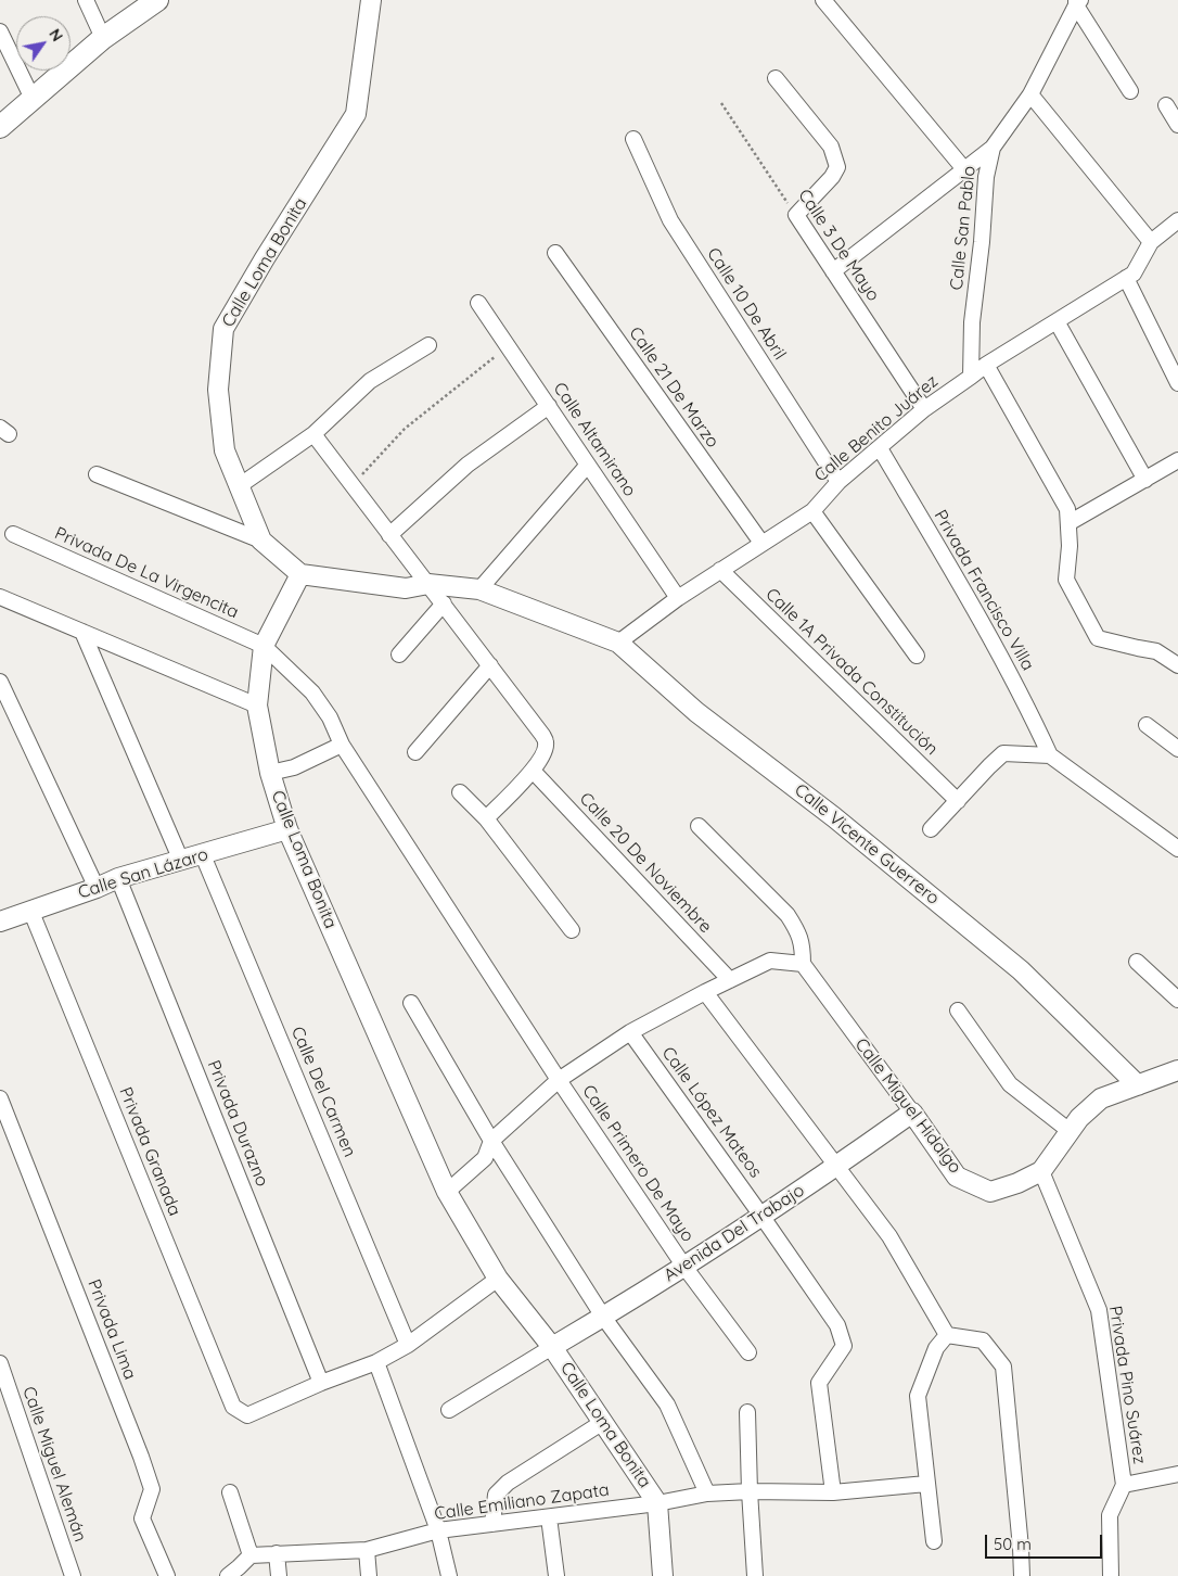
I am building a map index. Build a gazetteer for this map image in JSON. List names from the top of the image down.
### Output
{
  "streets": {
    "street": [
      "Calle San Pablo",
      "Calle 3 De Mayo",
      "Calle Loma Bonita",
      "Calle 10 De Abril",
      "Calle 21 De Marzo",
      "Calle Benito Juárez",
      "Calle Altamirano",
      "Privada De La Virgencita",
      "Privada Francisco Villa",
      "Calle 1A Privada Constitución",
      "Calle Vicente Guerrero",
      "Calle 20 De Noviembre",
      "Calle San Lázaro",
      "Calle Del Carmen",
      "Calle Miguel Hidalgo",
      "Calle López Mateos",
      "Privada Durazno",
      "Privada Granada",
      "Calle Primero De Mayo",
      "Avenida Del Trabajo",
      "Privada Lima",
      "Privada Pino Suárez",
      "Calle Miguel Alemán",
      "Calle Emiliano Zapata"
    ]
  },
  "crossings": [
    ["Calle San Pablo", "Calle Benito Juárez"],
    ["Calle 3 De Mayo", "Calle Benito Juárez"],
    ["Calle Loma Bonita", "Privada De La Virgencita"],
    ["Calle Loma Bonita", "Calle Vicente Guerrero"],
    ["Calle Loma Bonita", "Calle San Lázaro"],
    ["Calle Loma Bonita", "Avenida Del Trabajo"],
    ["Calle Loma Bonita", "Calle Emiliano Zapata"],
    ["Calle 10 De Abril", "Calle Benito Juárez"],
    ["Calle 21 De Marzo", "Calle Benito Juárez"],
    ["Calle Benito Juárez", "Calle Altamirano"],
    ["Calle Benito Juárez", "Privada Francisco Villa"],
    ["Calle Benito Juárez", "Calle 1A Privada Constitución"],
    ["Calle Benito Juárez", "Calle Vicente Guerrero"],
    ["Privada De La Virgencita", "Calle Primero De Mayo"],
    ["Calle San Lázaro", "Calle Del Carmen"],
    ["Calle San Lázaro", "Privada Durazno"],
    ["Calle San Lázaro", "Privada Granada"],
    ["Calle Miguel Hidalgo", "Avenida Del Trabajo"],
    ["Calle Miguel Hidalgo", "Privada Pino Suárez"],
    ["Calle López Mateos", "Avenida Del Trabajo"],
    ["Calle López Mateos", "Calle Emiliano Zapata"],
    ["Privada Durazno", "Privada Granada"],
    ["Calle Primero De Mayo", "Avenida Del Trabajo"]
  ],
  "scale_bar": "50 m",
  "north": "top right"
}
